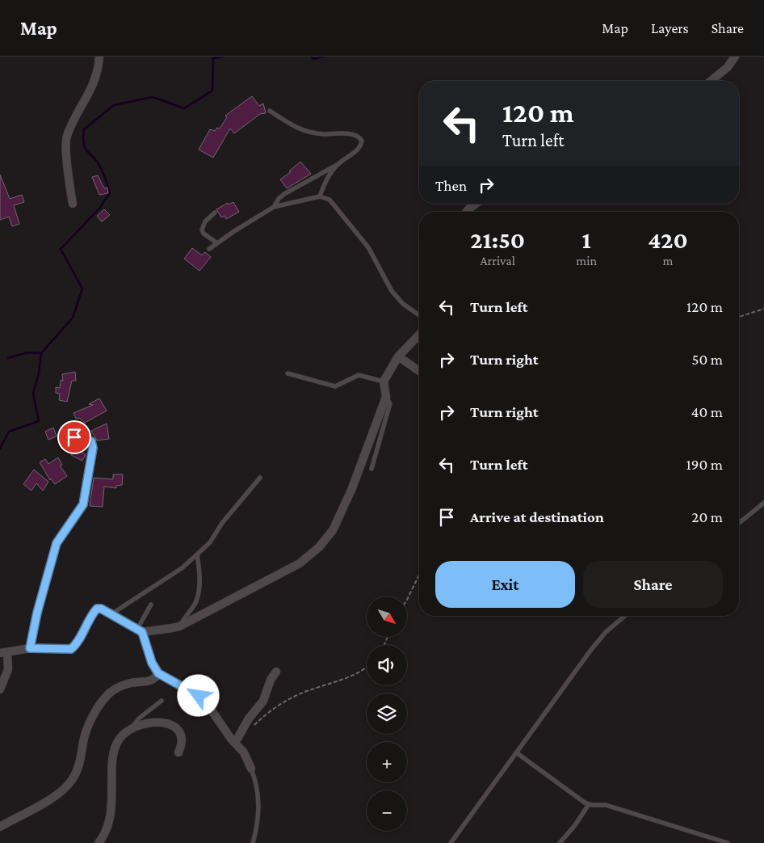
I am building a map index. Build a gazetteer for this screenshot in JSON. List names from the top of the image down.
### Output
{
  "north": "bottom right",
  "page": {
    "header": "Map",
    "nav": ["Map", "Layers", "Share"],
    "turn": ["120 m", "Turn left"],
    "then": "Then",
    "eta": [
      "21:50",
      "Arrival",
      "1",
      "min",
      "420",
      "m"
    ],
    "list": [
      {
        "name": "Turn left",
        "value": "120 m"
      },
      {
        "name": "Turn right",
        "value": "50 m"
      },
      {
        "name": "Turn right",
        "value": "40 m"
      },
      {
        "name": "Turn left",
        "value": "190 m"
      },
      {
        "name": "Arrive at destination",
        "value": "20 m"
      }
    ],
    "buttons": ["Exit", "Share"],
    "map_buttons": ["+", "−"]
  }
}
